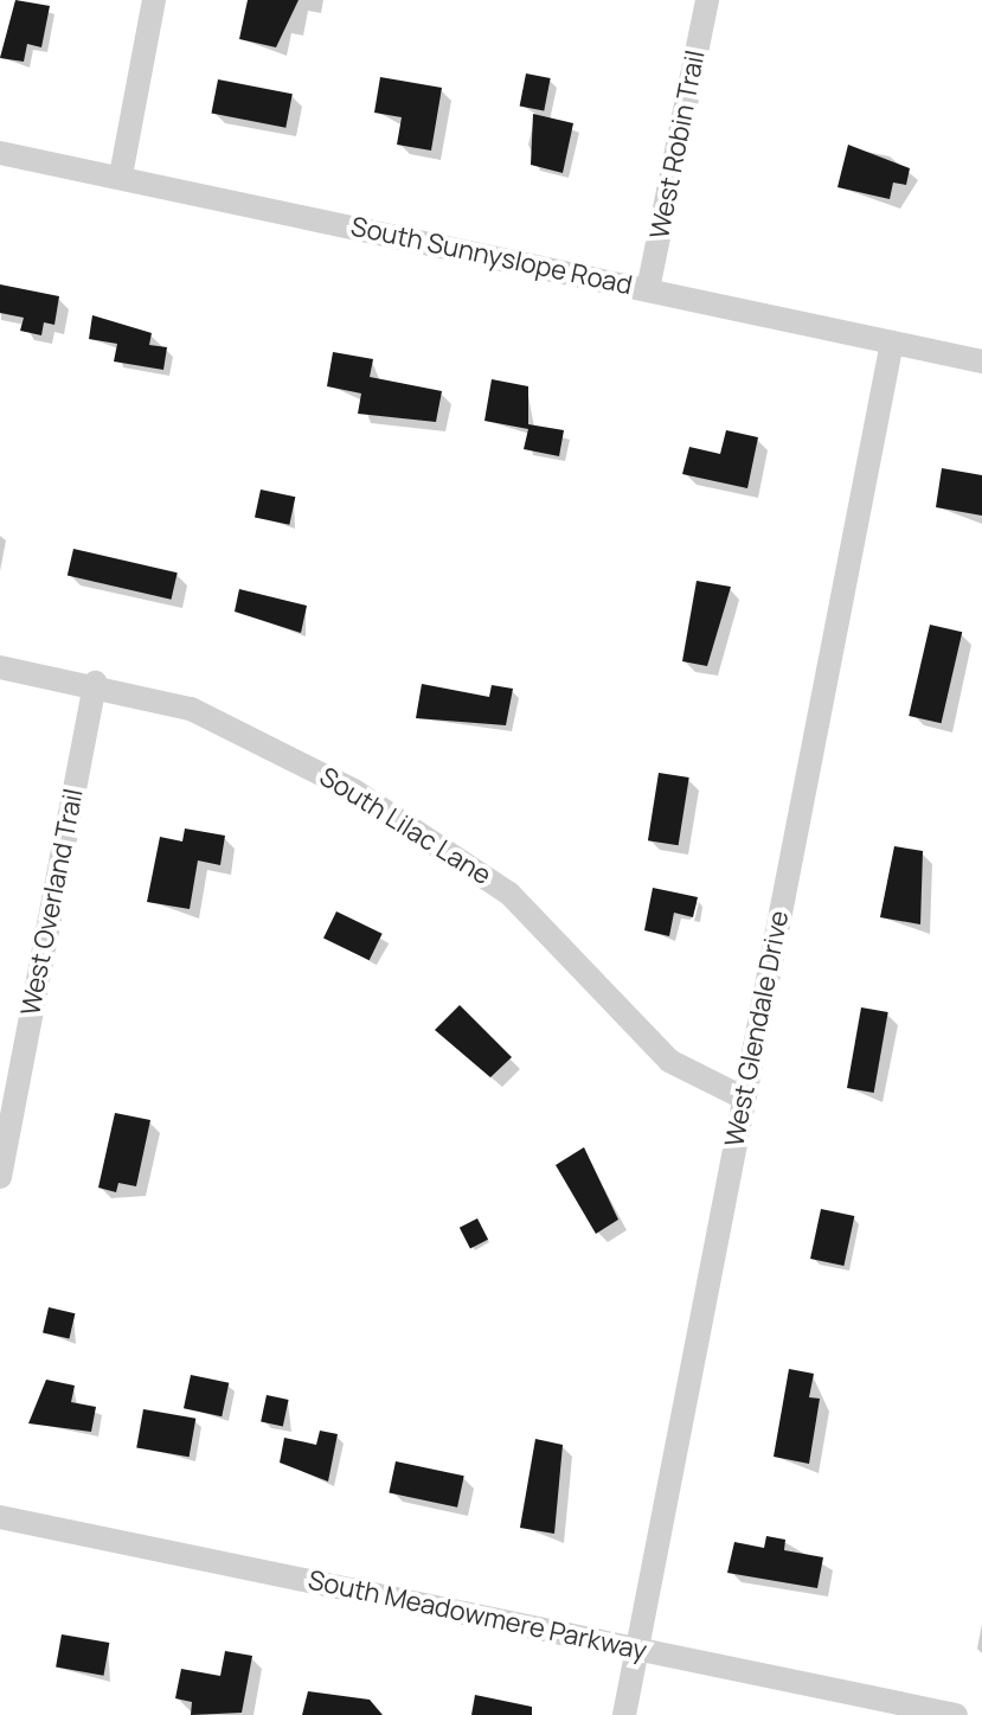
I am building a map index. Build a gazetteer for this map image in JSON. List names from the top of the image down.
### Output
{
  "streets": {
    "street": [
      "West Robin Trail",
      "South Sunnyslope Road",
      "South Lilac Lane",
      "West Overland Trail",
      "West Glendale Drive",
      "South Meadowmere Parkway"
    ]
  },
  "crossings": [
    ["West Robin Trail", "South Sunnyslope Road"],
    ["South Sunnyslope Road", "West Glendale Drive"],
    ["South Lilac Lane", "West Overland Trail"],
    ["South Lilac Lane", "West Glendale Drive"],
    ["West Glendale Drive", "South Meadowmere Parkway"]
  ]
}
